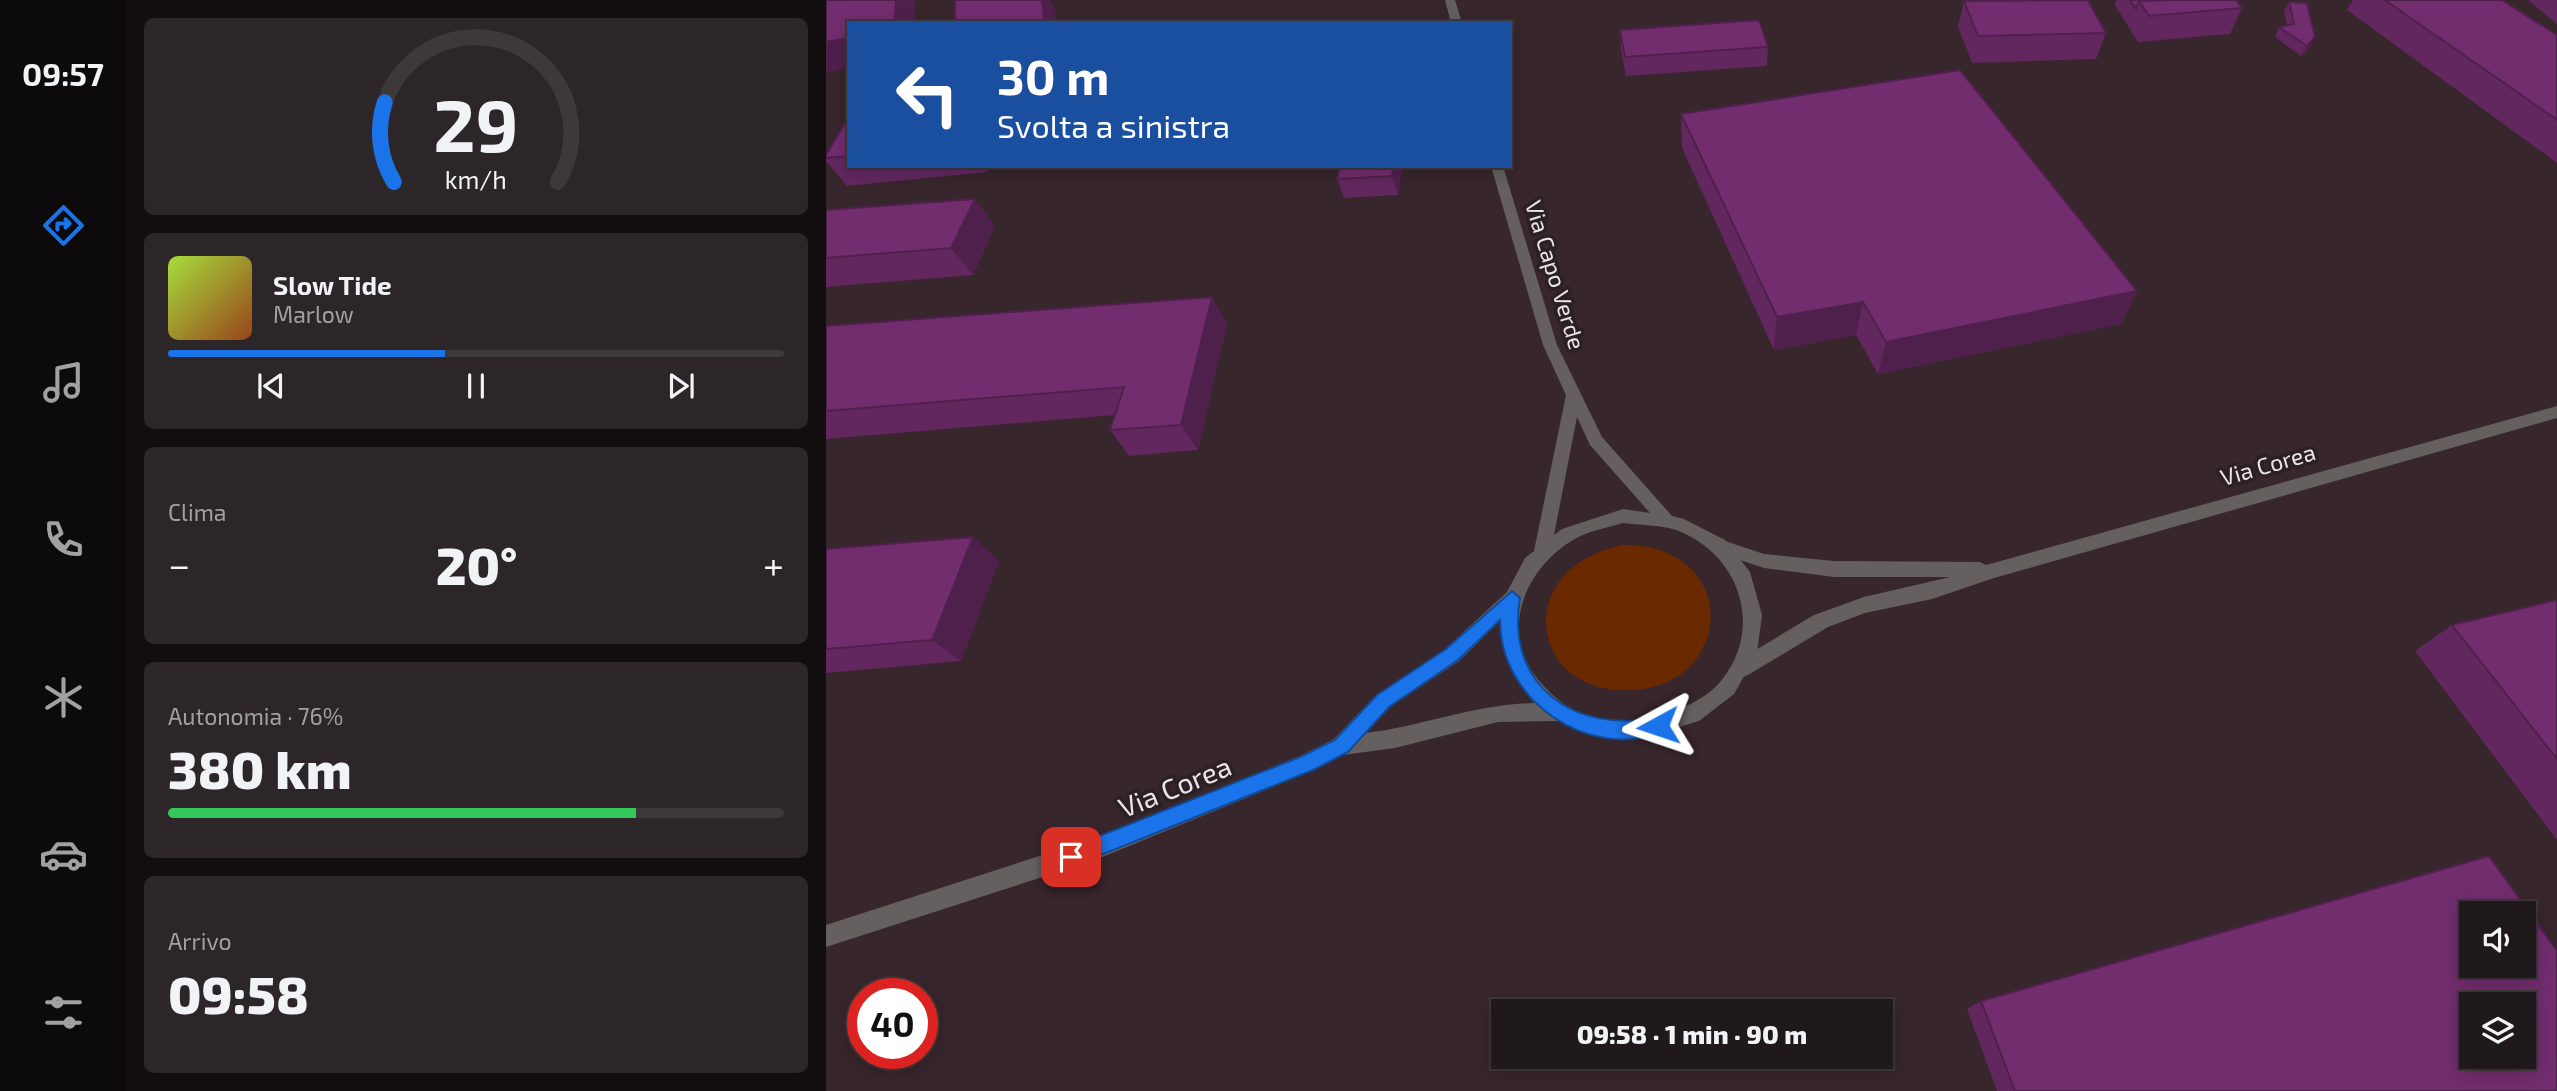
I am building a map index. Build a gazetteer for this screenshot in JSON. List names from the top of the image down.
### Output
{
  "streets": {
    "street": ["Via Capo Verde", "Via Corea"]
  },
  "page": {
    "tabs": "09:57",
    "turn": ["30 m", "Svolta a sinistra"],
    "song": ["Slow Tide", "Marlow"],
    "tile": [
      "Clima",
      ["Autonomia · 76%", "380 km"],
      ["Arrivo", "09:58"]
    ],
    "heat": ["−", "20°", "+"],
    "limit": "40",
    "trip": "09:58 · 1 min · 90 m",
    "gauge": ["29", "km/h"]
  }
}
